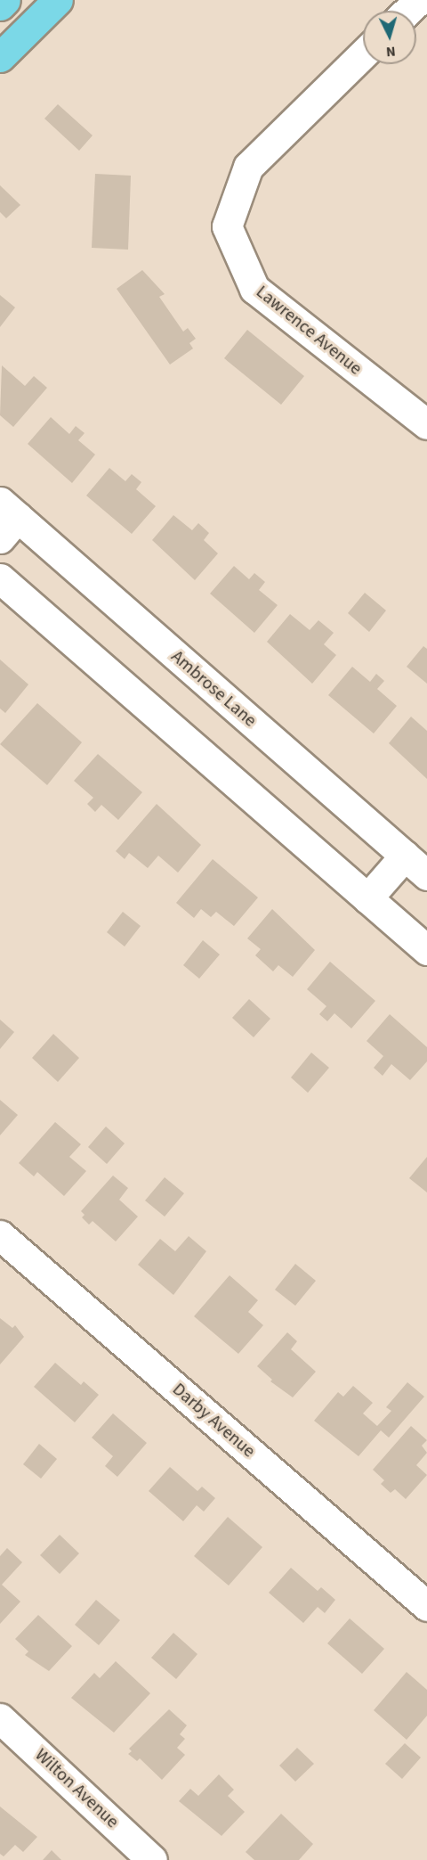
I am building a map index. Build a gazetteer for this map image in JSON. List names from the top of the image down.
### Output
{
  "streets": {
    "street": [
      "Lawrence Avenue",
      "Ambrose Lane",
      "Darby Avenue",
      "Wilton Avenue"
    ]
  },
  "north": "bottom"
}
